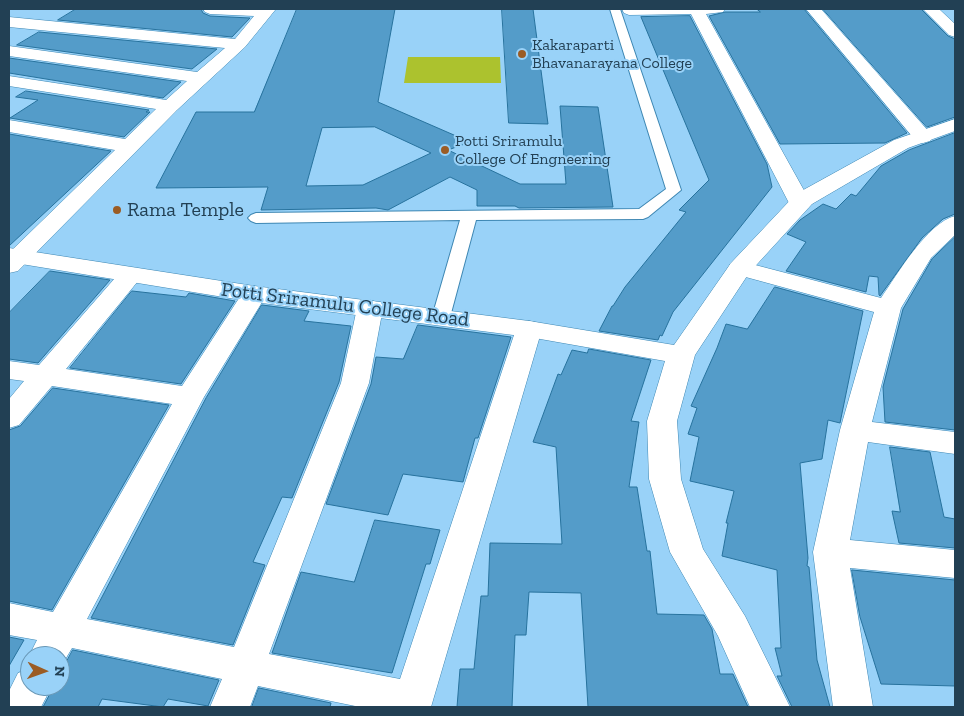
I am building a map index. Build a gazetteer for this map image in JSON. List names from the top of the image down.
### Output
{
  "streets": {
    "street": ["Potti Sriramulu College Road"]
  },
  "places": ["Kakaraparti Bhavanarayana College", "Potti Sriramulu College Of Engneering", "Rama Temple"],
  "north": "right"
}
